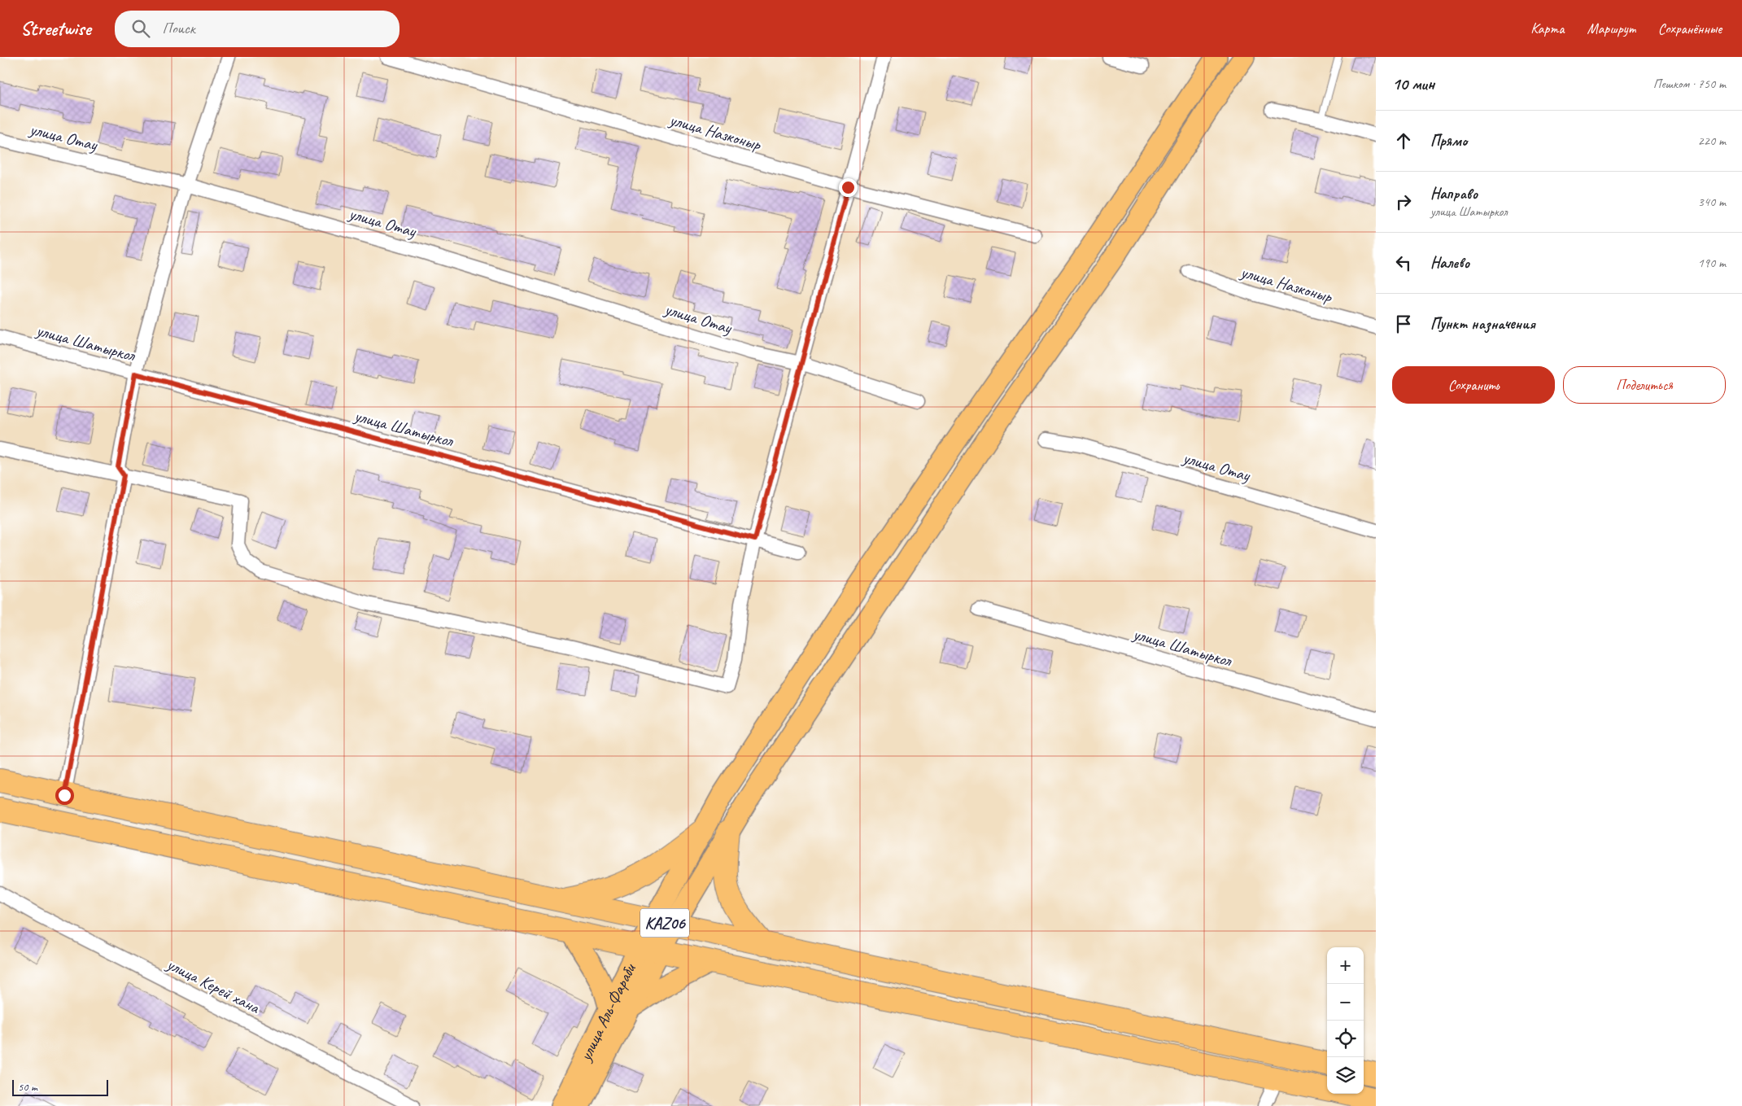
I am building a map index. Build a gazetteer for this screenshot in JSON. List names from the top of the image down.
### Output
{
  "streets": {
    "highway": ["KАZ06"],
    "main road": ["улица Аль-Фараби"],
    "street": [
      "улица Назконыр",
      "улица Отау",
      "улица Шатыркол",
      "улица Керей хана"
    ]
  },
  "crossings": [
    ["KАZ06", "улица Аль-Фараби"]
  ],
  "scale_bar": "50 m",
  "page": {
    "header": "Streetwise",
    "search": "Поиск",
    "nav": ["Карта", "Маршрут", "Сохранённые"],
    "heading": ["10 мин", "Пешком · 750 m"],
    "list": [
      ["Прямо", "220 m"],
      ["Направо", "улица Шатыркол", "340 m"],
      ["Налево", "190 m"],
      "Пункт назначения"
    ],
    "buttons": ["Сохранить", "Поделиться"],
    "map_buttons": ["+", "−"],
    "scale": "50 m"
  }
}
